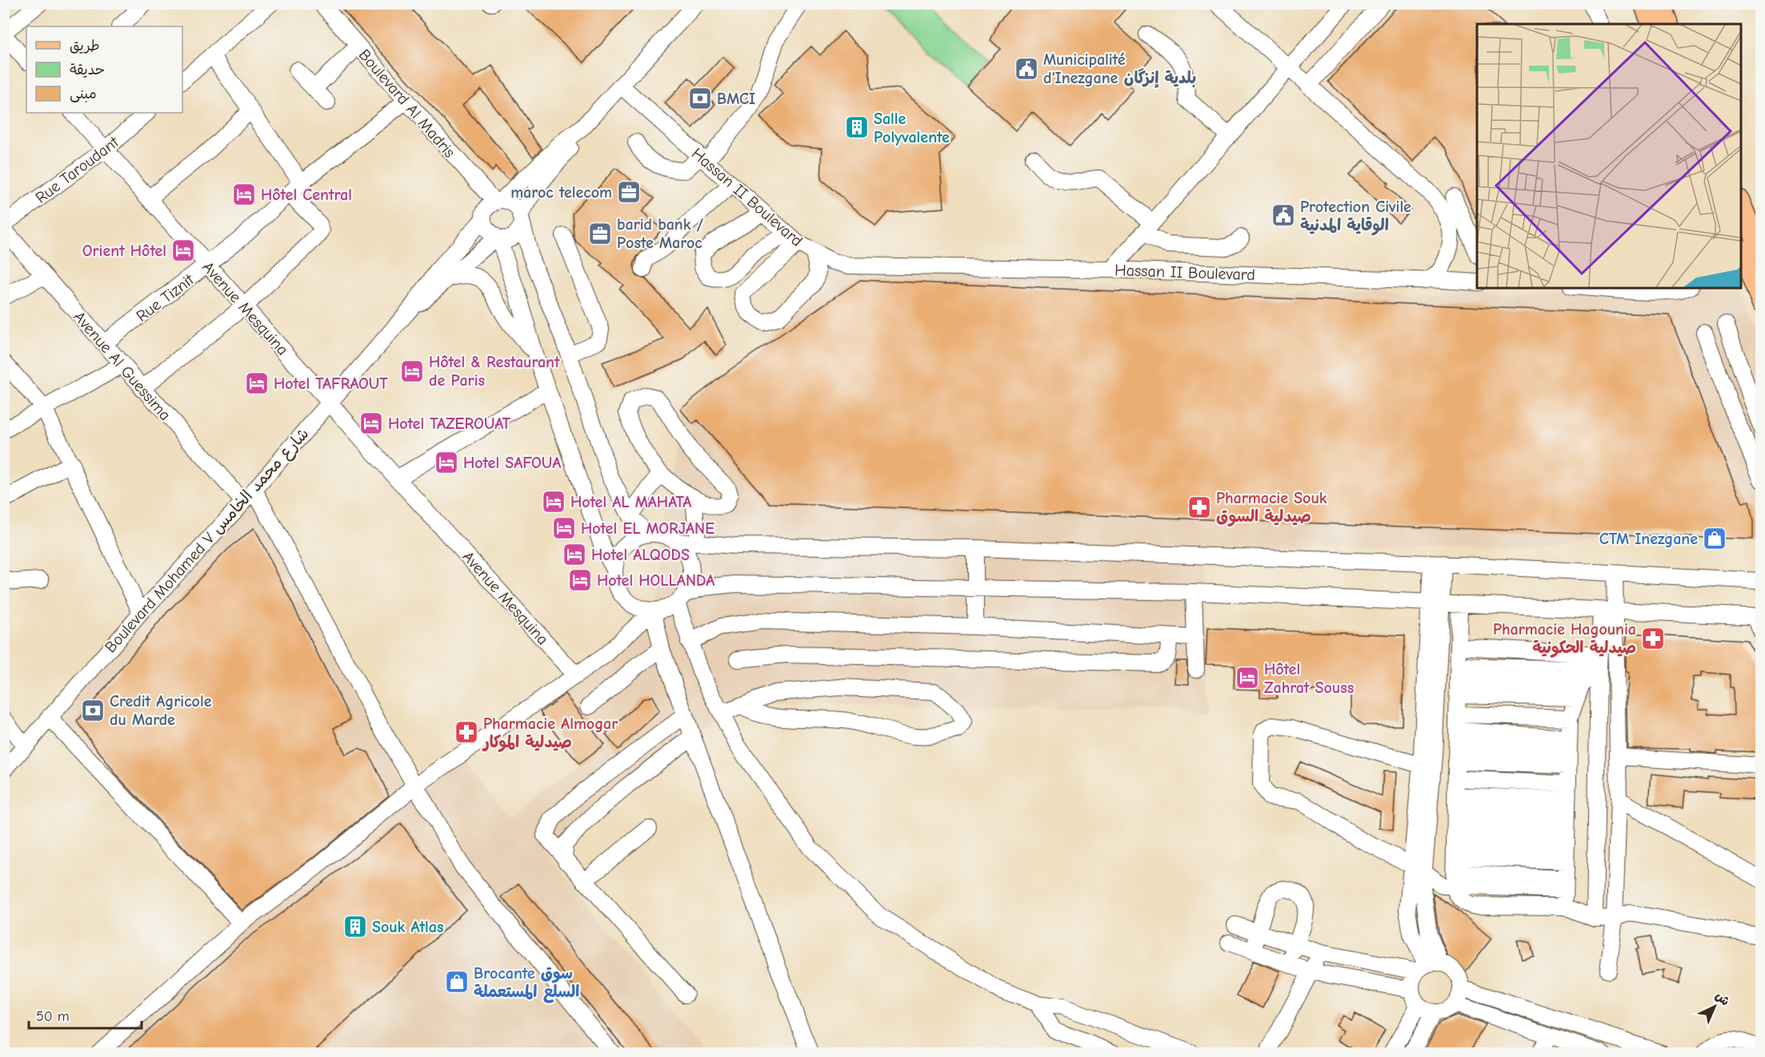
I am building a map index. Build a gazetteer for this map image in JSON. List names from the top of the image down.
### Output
{
  "streets": {
    "street": [
      "Boulevard Al Madris",
      "Rue Taroudant",
      "Hassan II Boulevard",
      "Rue Tiznit",
      "Avenue Mesquina",
      "Avenue Al Guessima",
      "Boulevard Mohamed V شارع محمد الخامس"
    ]
  },
  "crossings": [
    ["Boulevard Al Madris", "Rue Tiznit"],
    ["Boulevard Al Madris", "Boulevard Mohamed V شارع محمد الخامس"],
    ["Rue Taroudant", "Avenue Mesquina"],
    ["Rue Tiznit", "Avenue Mesquina"],
    ["Rue Tiznit", "Avenue Al Guessima"],
    ["Avenue Mesquina", "Boulevard Mohamed V شارع محمد الخامس"],
    ["Avenue Al Guessima", "Boulevard Mohamed V شارع محمد الخامس"]
  ],
  "places": {
    "public building": ["Municipalité d'Inezgane بلدية إنزگان", "Protection Civile الوقاية المدنية"],
    "bank": ["BMCI", "Credit Agricole du Marde"],
    "building": ["Salle Polyvalente", "Souk Atlas"],
    "office": ["maroc telecom", "barid bank / Poste Maroc"],
    "hotel": [
      "Hôtel Central",
      "Orient Hôtel",
      "Hôtel & Restaurant de Paris",
      "Hotel TAFRAOUT",
      "Hotel TAZEROUAT",
      "Hotel SAFOUA",
      "Hotel AL MAHATA",
      "Hotel EL MORJANE",
      "Hotel ALQODS",
      "Hotel HOLLANDA",
      "Hôtel Zahrat Souss"
    ],
    "pharmacy": ["Pharmacie Souk صيدلية السوق", "Pharmacie Hagounia صيدلية الحكونية", "Pharmacie Almogar صيدلية الموكار"],
    "shop": ["CTM Inezgane", "Brocante سوق السلع المستعملة"]
  },
  "legend": ["طريق", "حديقة", "مبنى"],
  "scale_bar": "50 m",
  "north": "top right"
}
